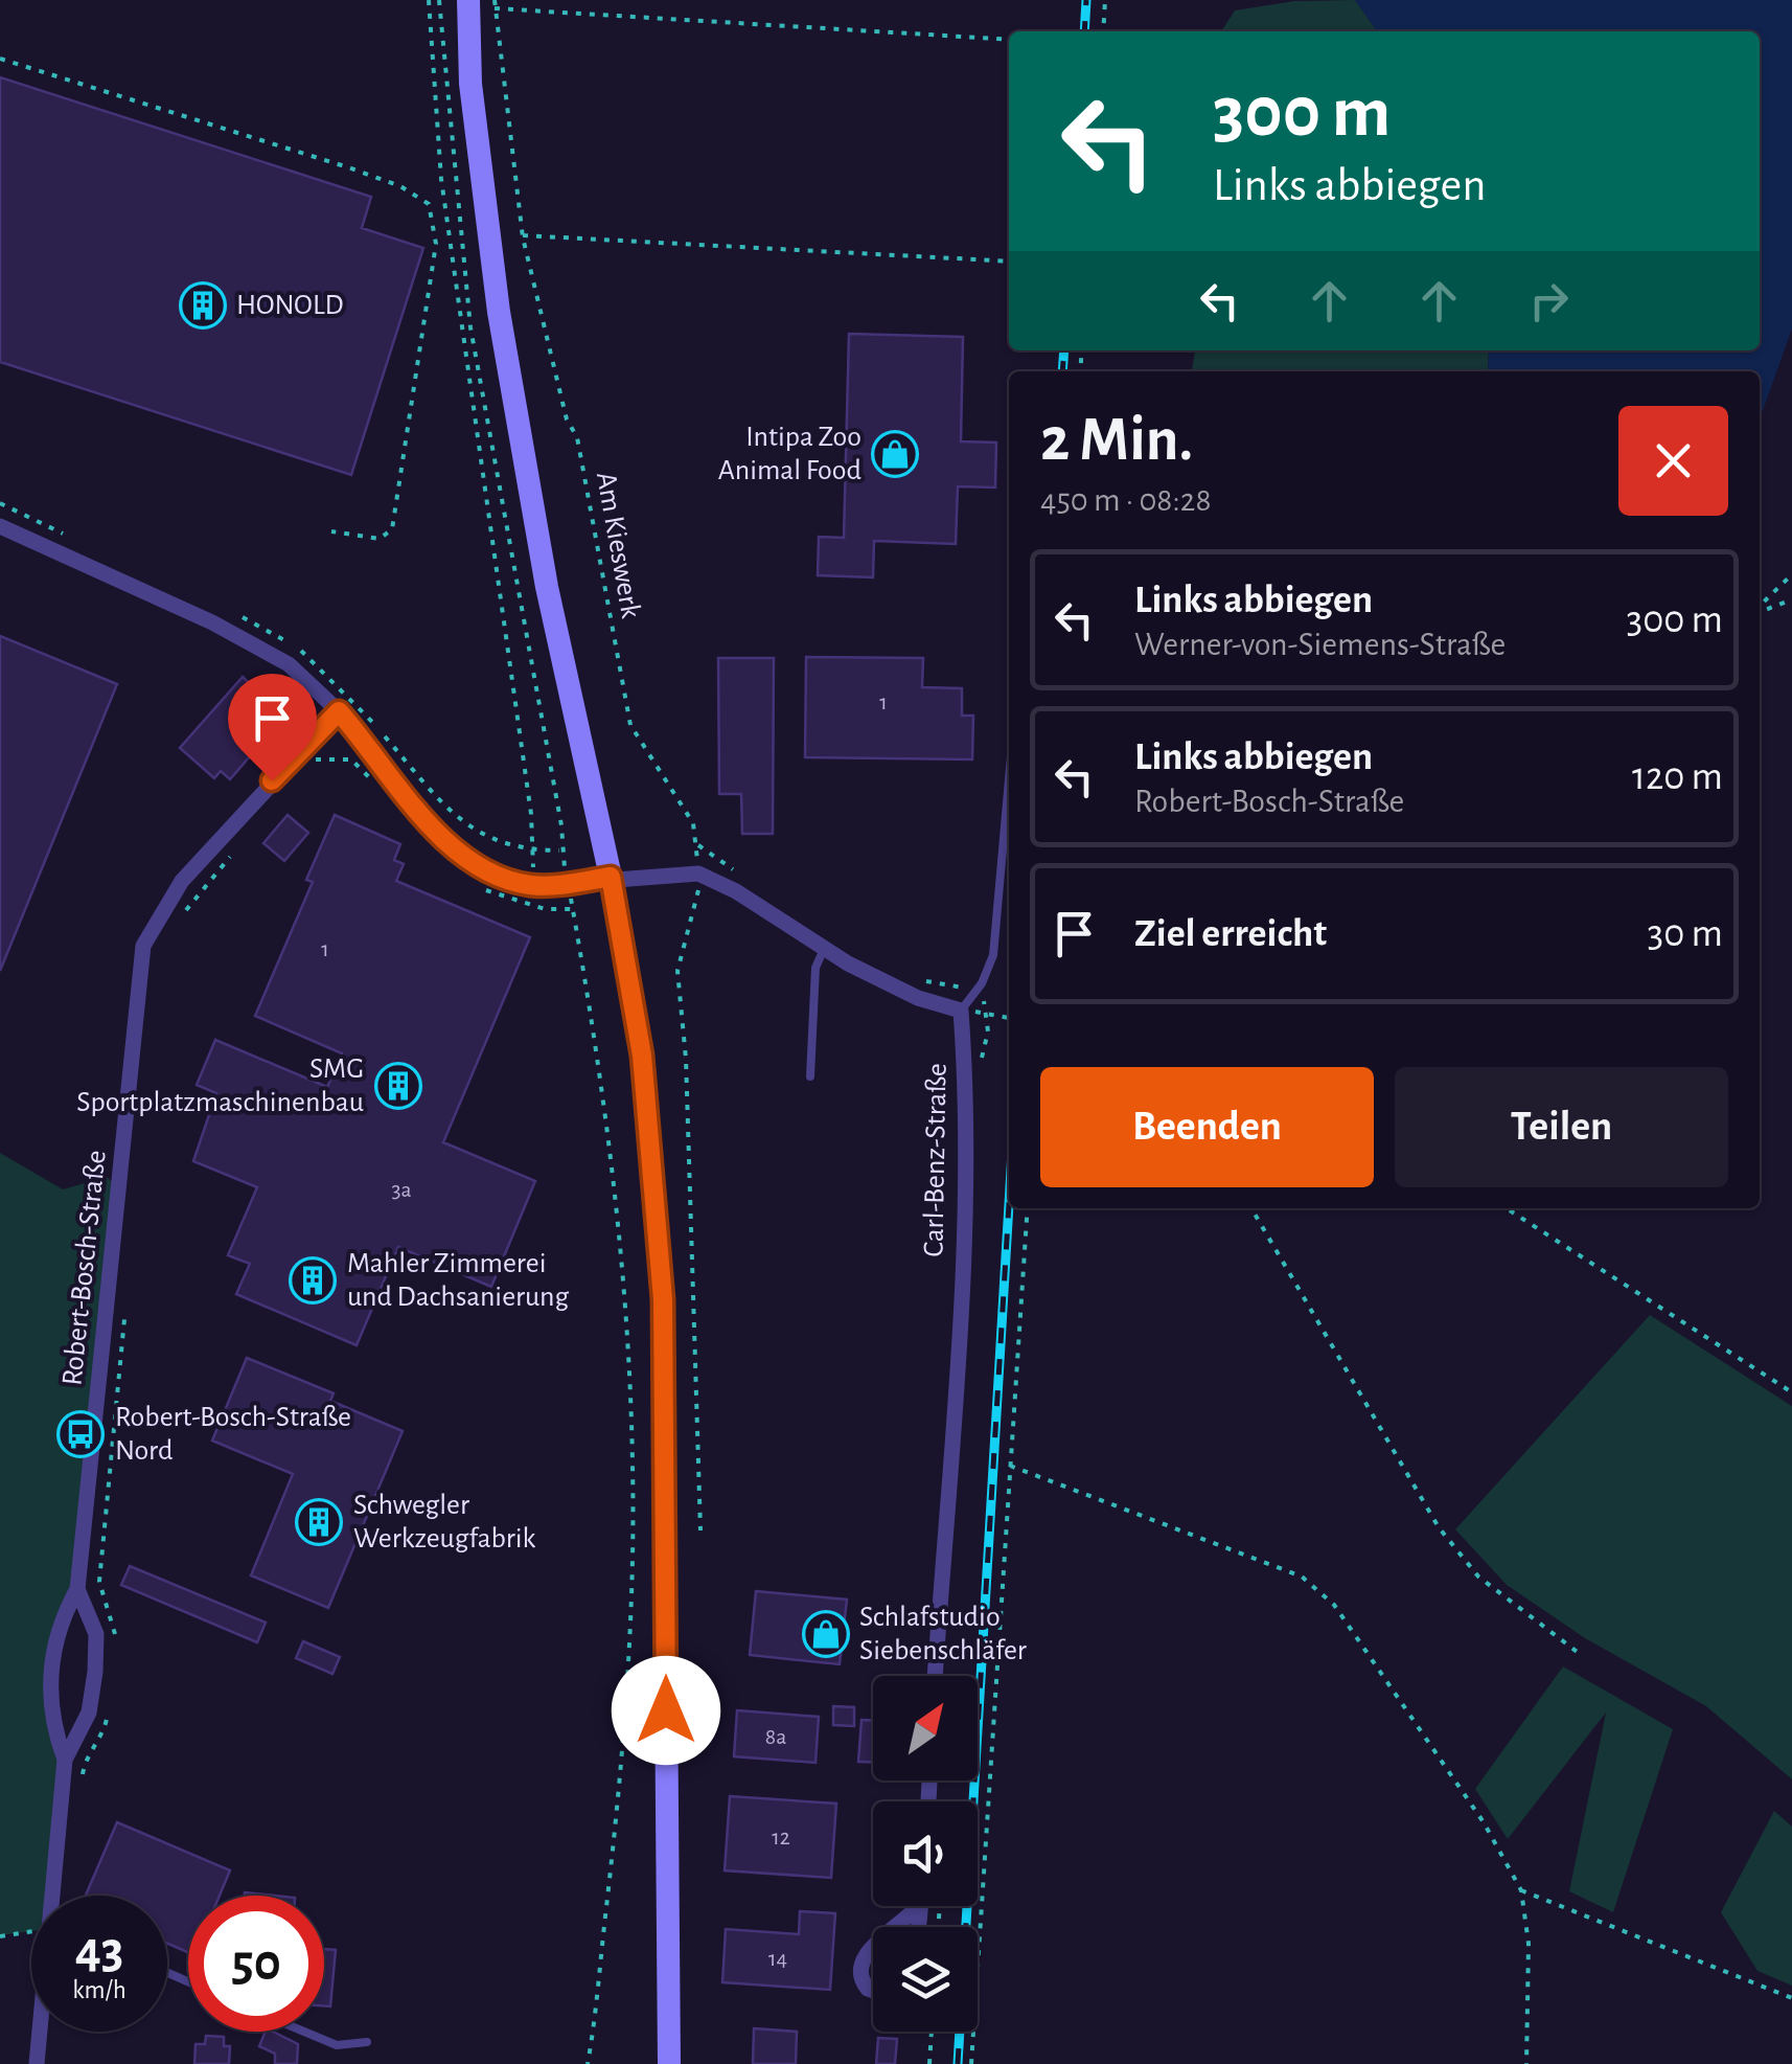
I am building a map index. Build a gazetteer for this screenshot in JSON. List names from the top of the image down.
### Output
{
  "streets": {
    "street": ["Carl-Benz-Straße", "Robert-Bosch-Straße"],
    "path": ["Am Kieswerk"]
  },
  "places": {
    "building": [
      "HONOLD",
      "SMG Sportplatzmaschinenbau",
      "Mahler Zimmerei und Dachsanierung",
      "Schwegler Werkzeugfabrik"
    ],
    "shop": ["Intipa Zoo Animal Food", "Schlafstudio Siebenschläfer"],
    "bus stop": ["Robert-Bosch-Straße Nord"]
  },
  "house_numbers": [
    "1",
    "1",
    "3a",
    "8a",
    "12",
    "14"
  ],
  "north": "top right",
  "page": {
    "turn": ["300 m", "Links abbiegen"],
    "heading": ["2 Min.", "450 m · 08:28"],
    "list": [
      {
        "name": "Links abbiegen",
        "note": "Werner-von-Siemens-Straße",
        "value": "300 m"
      },
      {
        "name": "Links abbiegen",
        "note": "Robert-Bosch-Straße",
        "value": "120 m"
      },
      {
        "name": "Ziel erreicht",
        "value": "30 m"
      }
    ],
    "buttons": ["Beenden", "Teilen"],
    "speed": "43 km/h",
    "limit": "50"
  }
}
